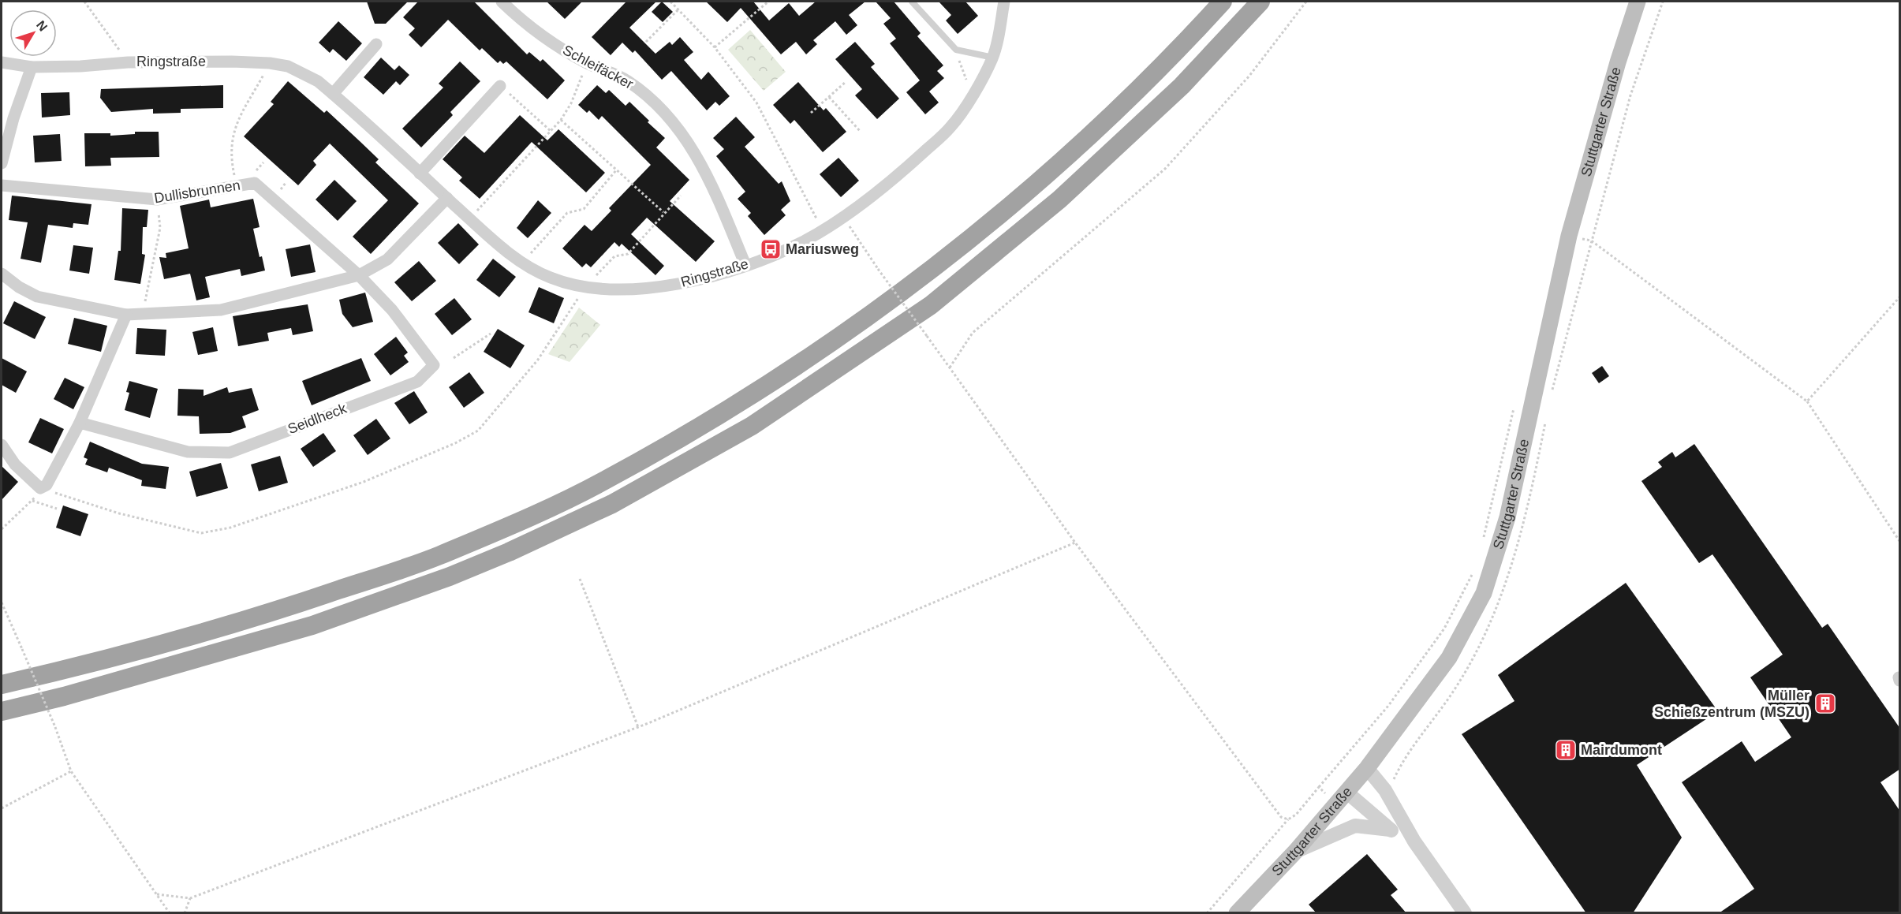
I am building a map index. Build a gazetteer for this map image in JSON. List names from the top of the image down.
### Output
{
  "streets": {
    "main road": ["Stuttgarter Straße"],
    "street": [
      "Ringstraße",
      "Schleifäcker",
      "Dullisbrunnen",
      "Seidlheck"
    ]
  },
  "crossings": [
    ["Ringstraße", "Schleifäcker"],
    ["Dullisbrunnen", "Seidlheck"]
  ],
  "places": {
    "bus stop": ["Mariusweg"],
    "building": ["Müller Schießzentrum (MSZU)", "Mairdumont"]
  },
  "north": "top right"
}
